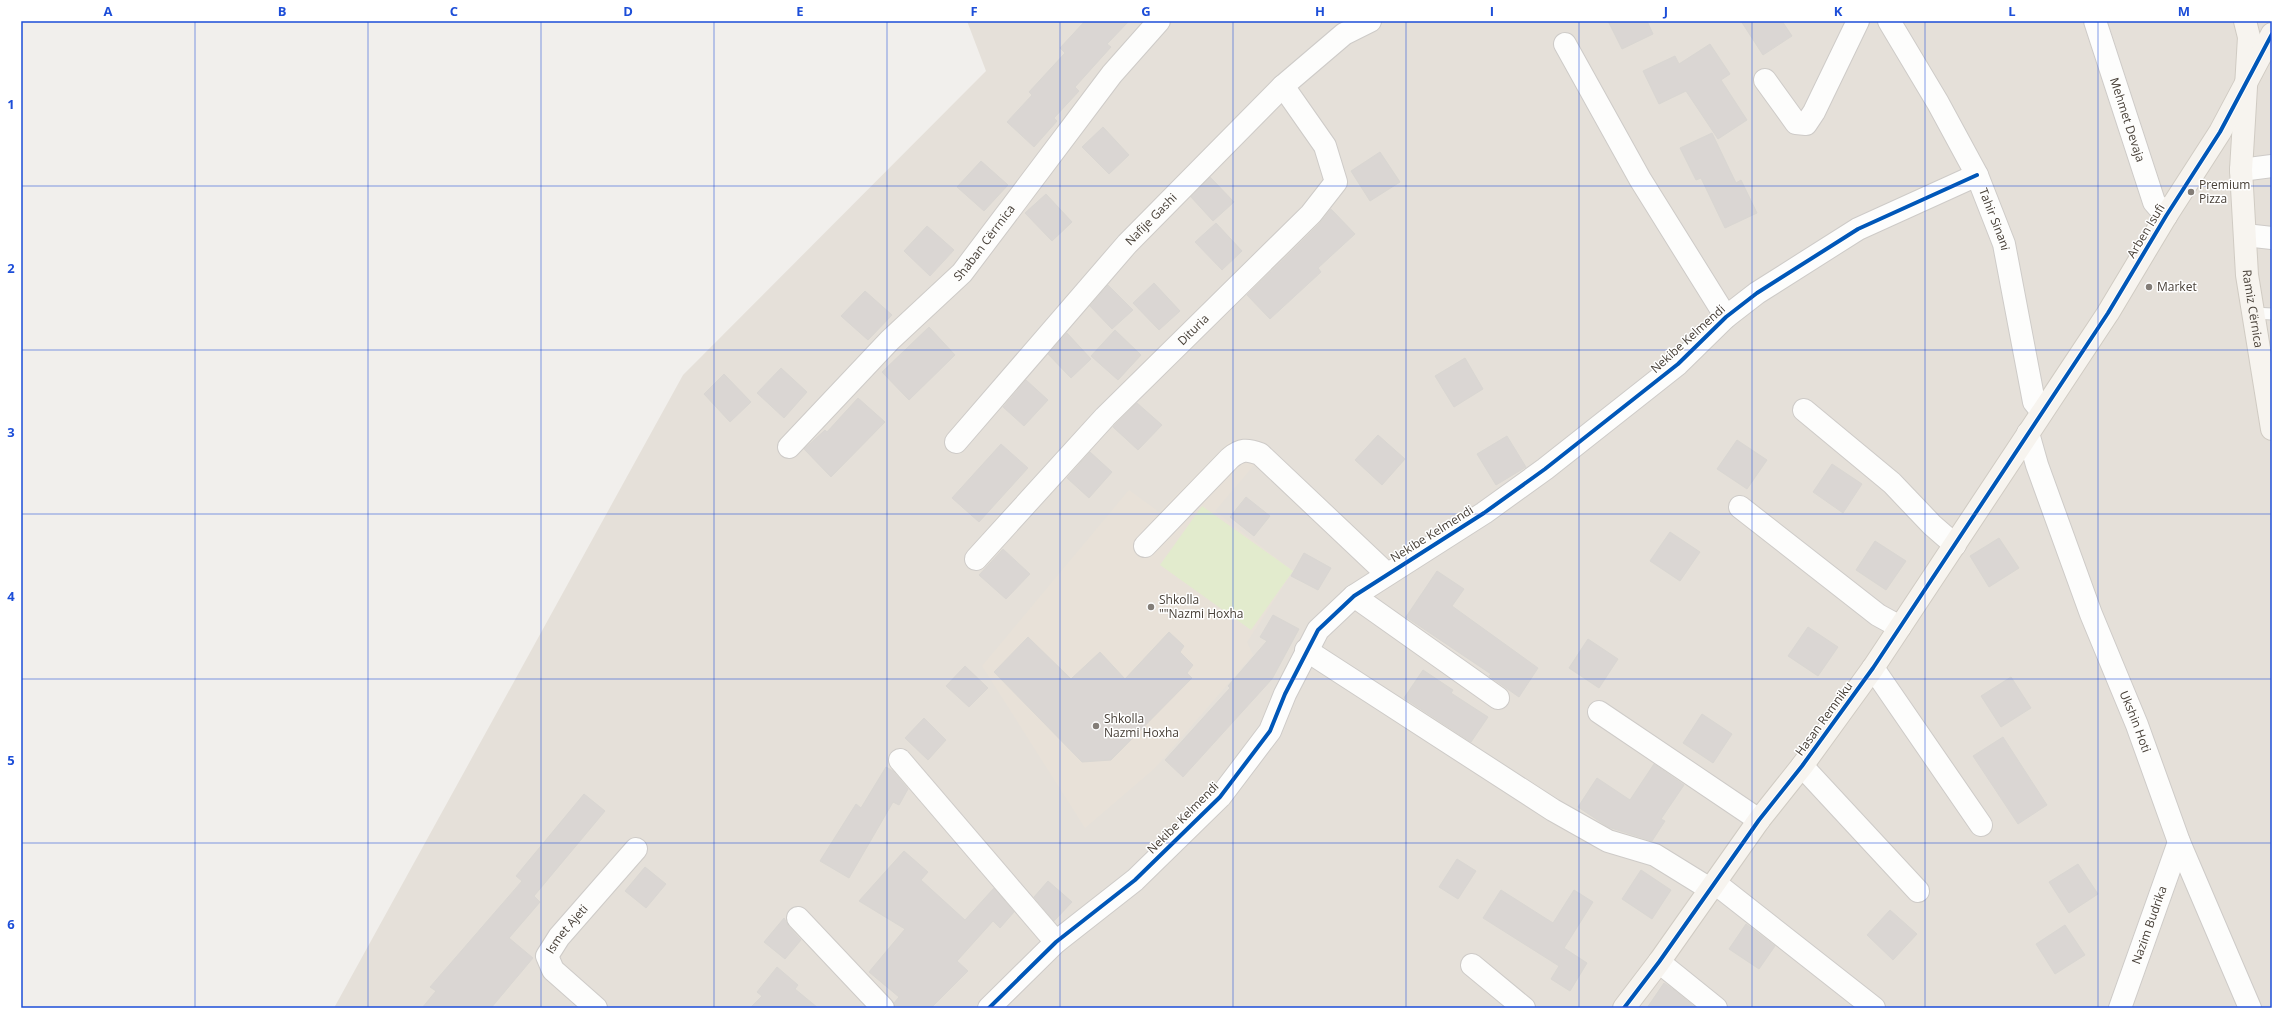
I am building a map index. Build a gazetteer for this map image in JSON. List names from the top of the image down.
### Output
{
  "streets": {
    "street": [
      "Mehmet Devaja",
      "Tahir Sinani",
      "Nafije Gashi",
      "Arben Isufi",
      "Shaban Cërrnica",
      "Ramiz Cërnica",
      "Dituria",
      "Nekibe Kelmendi",
      "Hasan Remniku",
      "Ukshin Hoti",
      "Nazim Budrika",
      "Ismet Ajeti"
    ]
  },
  "crossings": [
    ["Mehmet Devaja", "Arben Isufi"],
    ["Tahir Sinani", "Arben Isufi"],
    ["Tahir Sinani", "Nekibe Kelmendi"],
    ["Nafije Gashi", "Dituria"],
    ["Arben Isufi", "Ramiz Cërnica"],
    ["Arben Isufi", "Hasan Remniku"],
    ["Arben Isufi", "Ukshin Hoti"],
    ["Hasan Remniku", "Ukshin Hoti"],
    ["Ukshin Hoti", "Nazim Budrika"]
  ],
  "places": [
    "Premium Pizza",
    "Market",
    "Shkolla \"\"Nazmi Hoxha",
    "Shkolla Nazmi Hoxha"
  ],
  "grid": {
    "columns": [
      "A",
      "B",
      "C",
      "D",
      "E",
      "F",
      "G",
      "H",
      "I",
      "J",
      "K",
      "L",
      "M"
    ],
    "rows": [
      "1",
      "2",
      "3",
      "4",
      "5",
      "6"
    ]
  }
}
